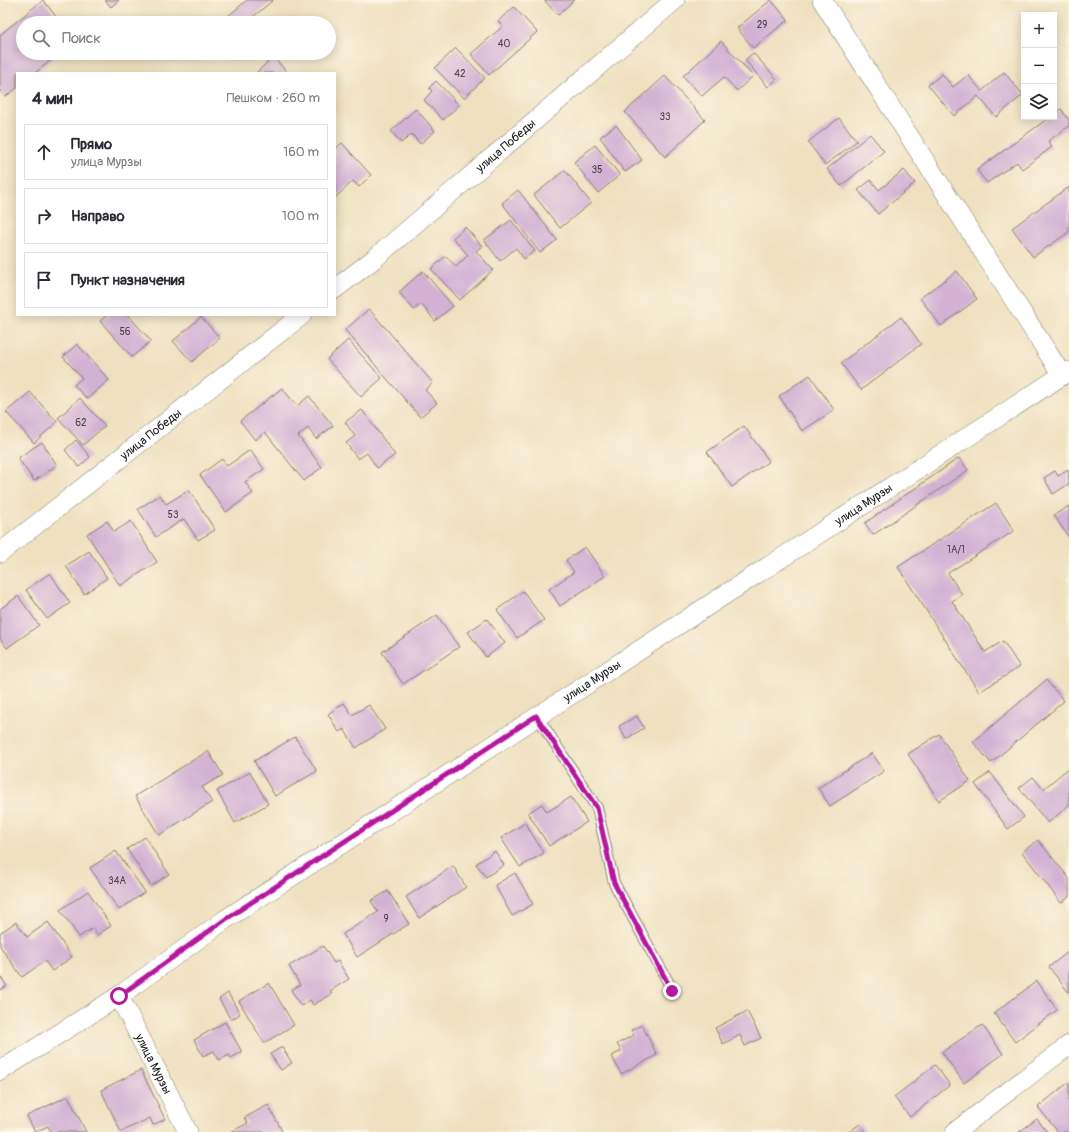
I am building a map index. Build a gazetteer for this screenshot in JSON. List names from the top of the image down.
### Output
{
  "streets": {
    "street": ["улица Победы", "улица Мурзы"]
  },
  "house_numbers": [
    "29",
    "40",
    "42",
    "33",
    "35",
    "56",
    "62",
    "53",
    "1А/1",
    "34А",
    "9"
  ],
  "page": {
    "map_buttons": ["+", "−"],
    "search": "Поиск",
    "heading": ["4 мин", "Пешком · 260 m"],
    "list": [
      ["Прямо", "улица Мурзы", "160 m"],
      ["Направо", "100 m"],
      "Пункт назначения"
    ]
  }
}
